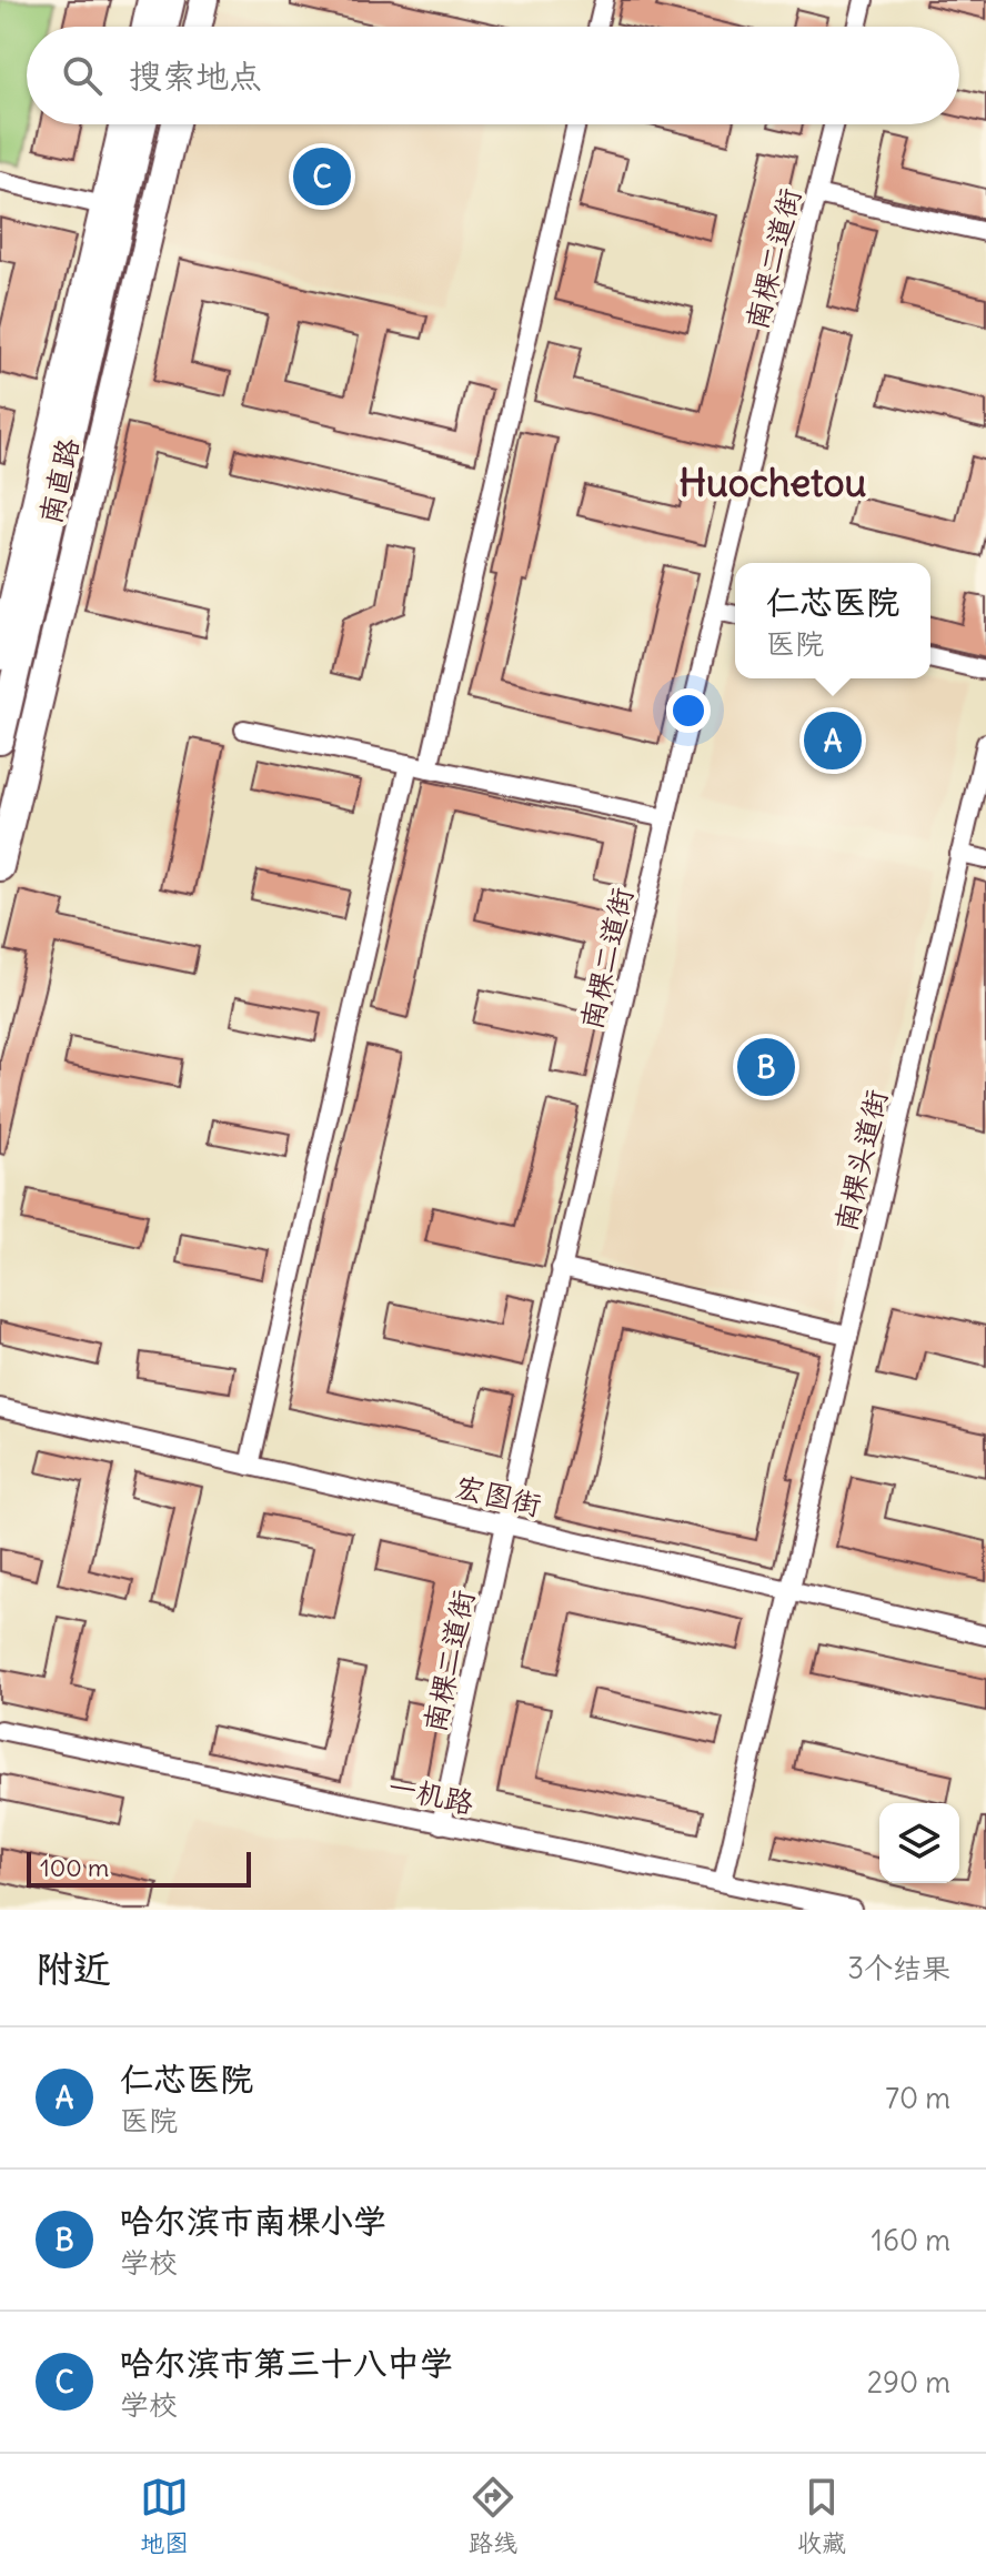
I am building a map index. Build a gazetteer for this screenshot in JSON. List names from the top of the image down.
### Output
{
  "streets": {
    "highway": ["南直路"],
    "street": [
      "南棵二道街",
      "南棵头道街",
      "宏图街",
      "一机路"
    ]
  },
  "crossings": [
    ["南棵二道街", "宏图街"],
    ["南棵二道街", "一机路"],
    ["南棵头道街", "宏图街"],
    ["南棵头道街", "一机路"]
  ],
  "districts": ["Huochetou"],
  "scale_bar": "100 m",
  "page": {
    "search": "搜索地点",
    "pins": ["C", "A", "B"],
    "popup": ["仁芯医院", "医院"],
    "scale": "100 m",
    "heading": ["附近", "3个结果"],
    "list": [
      {
        "mark": "A",
        "name": "仁芯医院",
        "note": "医院",
        "value": "70 m"
      },
      {
        "mark": "B",
        "name": "哈尔滨市南棵小学",
        "note": "学校",
        "value": "160 m"
      },
      {
        "mark": "C",
        "name": "哈尔滨市第三十八中学",
        "note": "学校",
        "value": "290 m"
      }
    ],
    "nav": ["地图", "路线", "收藏"]
  }
}
